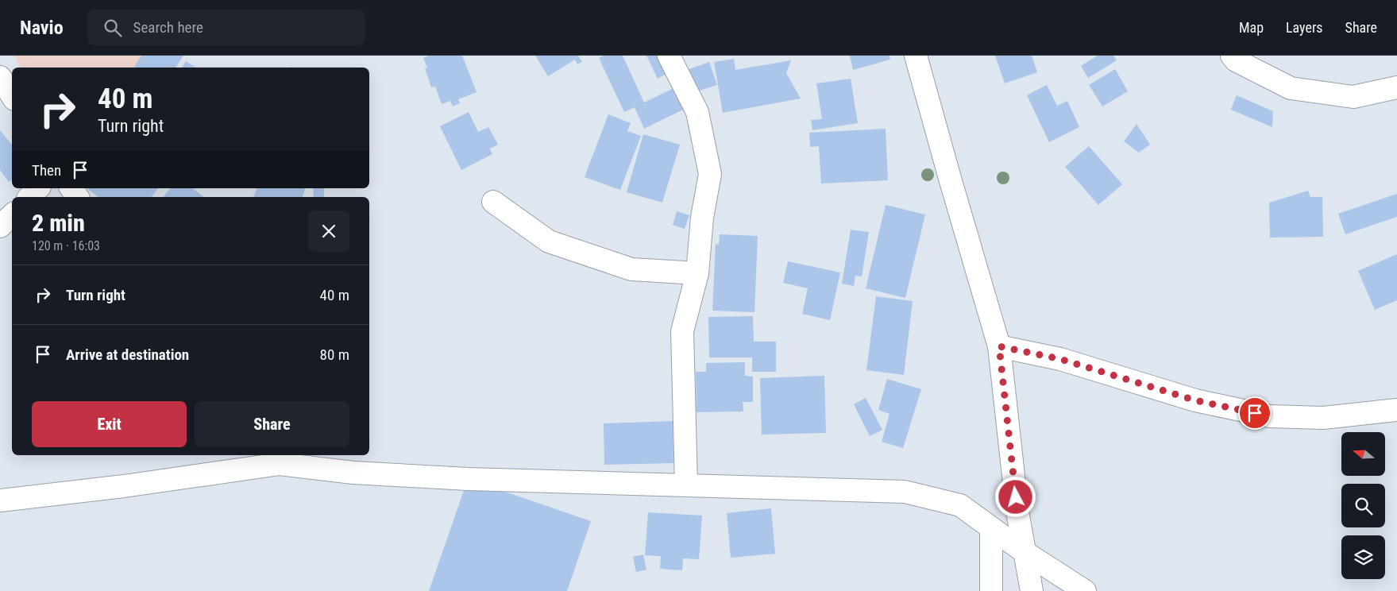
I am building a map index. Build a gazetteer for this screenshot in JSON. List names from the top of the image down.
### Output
{
  "north": "left",
  "page": {
    "header": "Navio",
    "search": "Search here",
    "nav": ["Map", "Layers", "Share"],
    "turn": ["40 m", "Turn right"],
    "then": "Then",
    "heading": ["2 min", "120 m · 16:03"],
    "list": [
      {
        "name": "Turn right",
        "value": "40 m"
      },
      {
        "name": "Arrive at destination",
        "value": "80 m"
      }
    ],
    "buttons": ["Exit", "Share"]
  }
}
